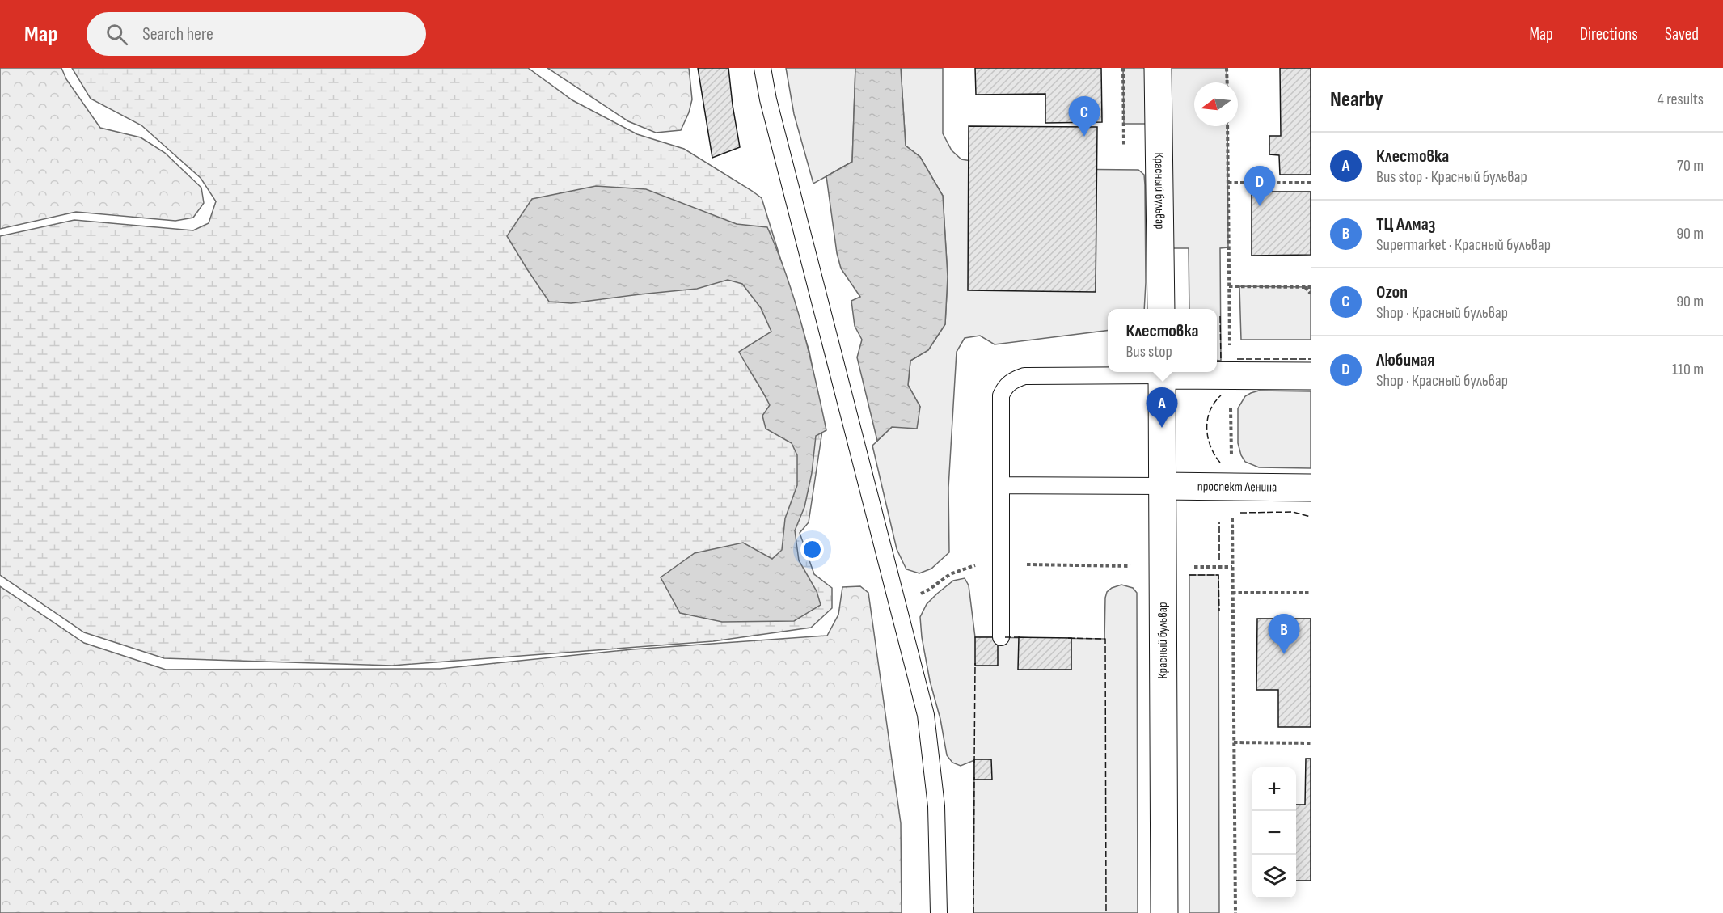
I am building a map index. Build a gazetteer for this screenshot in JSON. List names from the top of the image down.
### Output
{
  "streets": {
    "street": ["Красный бульвар", "проспект Ленина"]
  },
  "crossings": [
    ["Красный бульвар", "проспект Ленина"]
  ],
  "north": "left",
  "page": {
    "header": "Map",
    "search": "Search here",
    "nav": ["Map", "Directions", "Saved"],
    "heading": ["Nearby", "4 results"],
    "pins": [
      "C",
      "D",
      "A",
      "B"
    ],
    "list": [
      {
        "mark": "A",
        "name": "Клестовка",
        "note": "Bus stop · Красный бульвар",
        "value": "70 m"
      },
      {
        "mark": "B",
        "name": "ТЦ Алмаз",
        "note": "Supermarket · Красный бульвар",
        "value": "90 m"
      },
      {
        "mark": "C",
        "name": "Ozon",
        "note": "Shop · Красный бульвар",
        "value": "90 m"
      },
      {
        "mark": "D",
        "name": "Любимая",
        "note": "Shop · Красный бульвар",
        "value": "110 m"
      }
    ],
    "popup": ["Клестовка", "Bus stop"],
    "map_buttons": ["+", "−"]
  }
}
